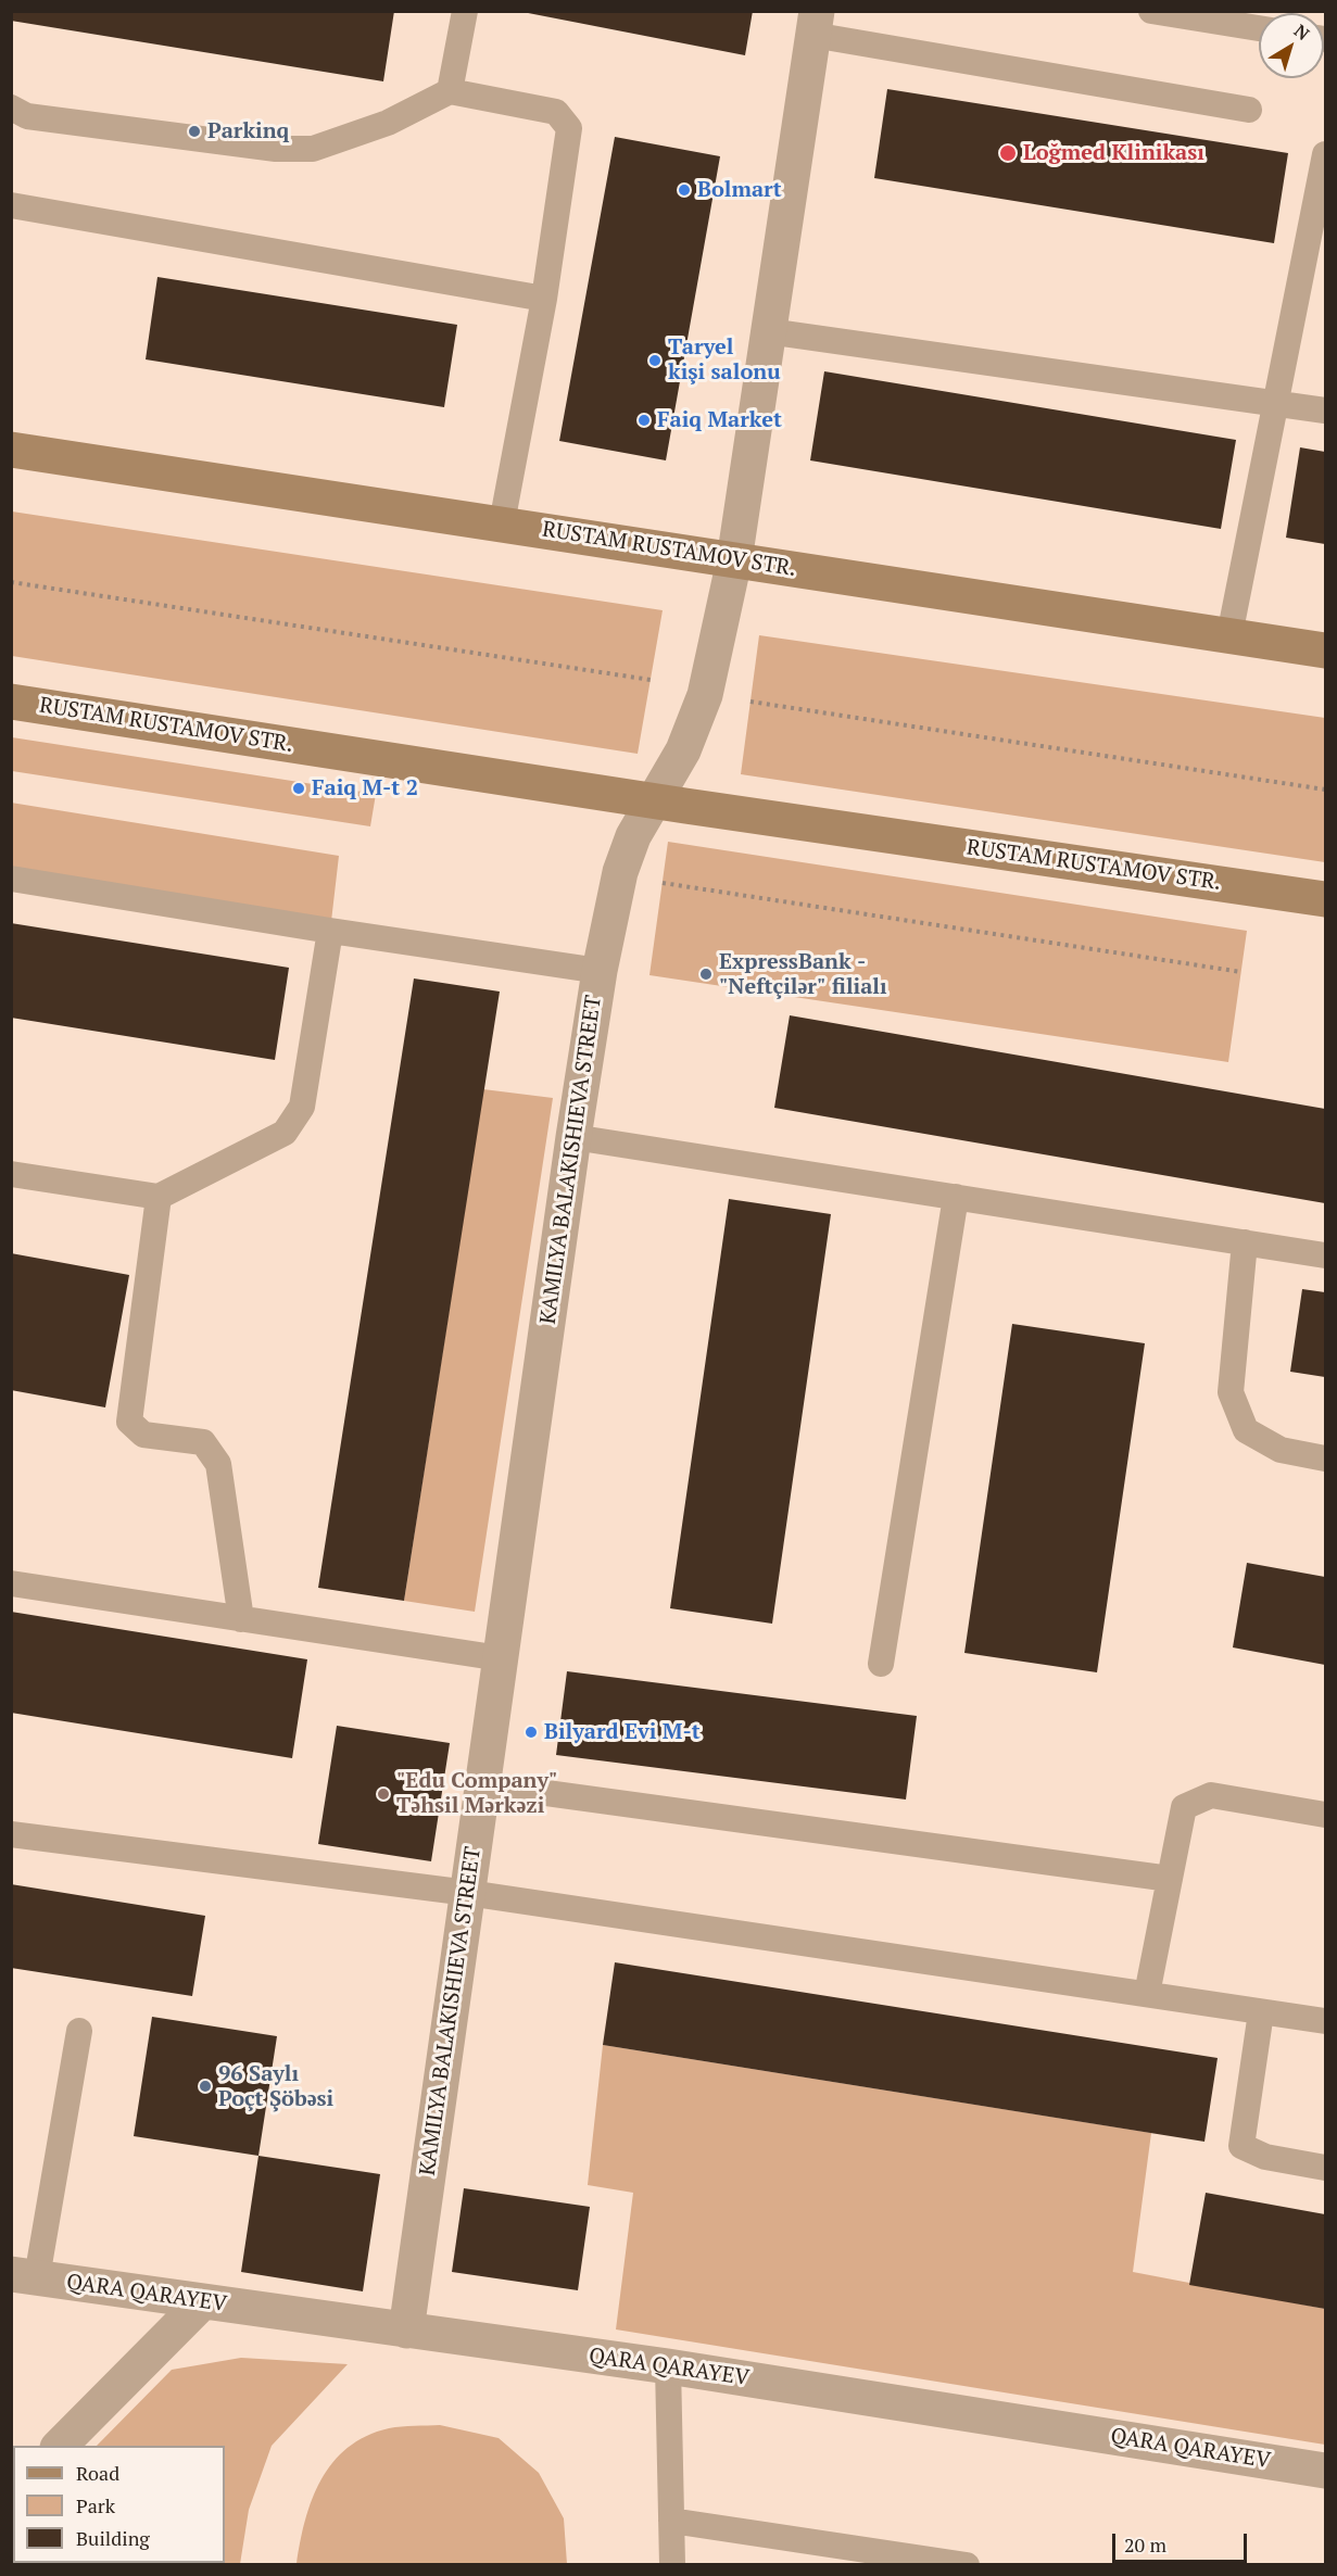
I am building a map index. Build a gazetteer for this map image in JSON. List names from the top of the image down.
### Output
{
  "streets": {
    "main road": ["RUSTAM RUSTAMOV STR."],
    "street": ["KAMILYA BALAKISHIEVA STREET", "QARA QARAYEV"]
  },
  "crossings": [
    ["RUSTAM RUSTAMOV STR.", "KAMILYA BALAKISHIEVA STREET"],
    ["KAMILYA BALAKISHIEVA STREET", "QARA QARAYEV"]
  ],
  "places": [
    "Parkinq",
    "Loğmed Klinikası",
    "Bolmart",
    "Taryel kişi salonu",
    "Faiq Market",
    "Faiq M-t 2",
    "ExpressBank - \"Neftçilər\" filialı",
    "Bilyard Evi M-t",
    "\"Edu Company\" Təhsil Mərkəzi",
    "96 Saylı Poçt Şöbəsi"
  ],
  "legend": ["Road", "Park", "Building"],
  "scale_bar": "20 m",
  "north": "top right"
}
